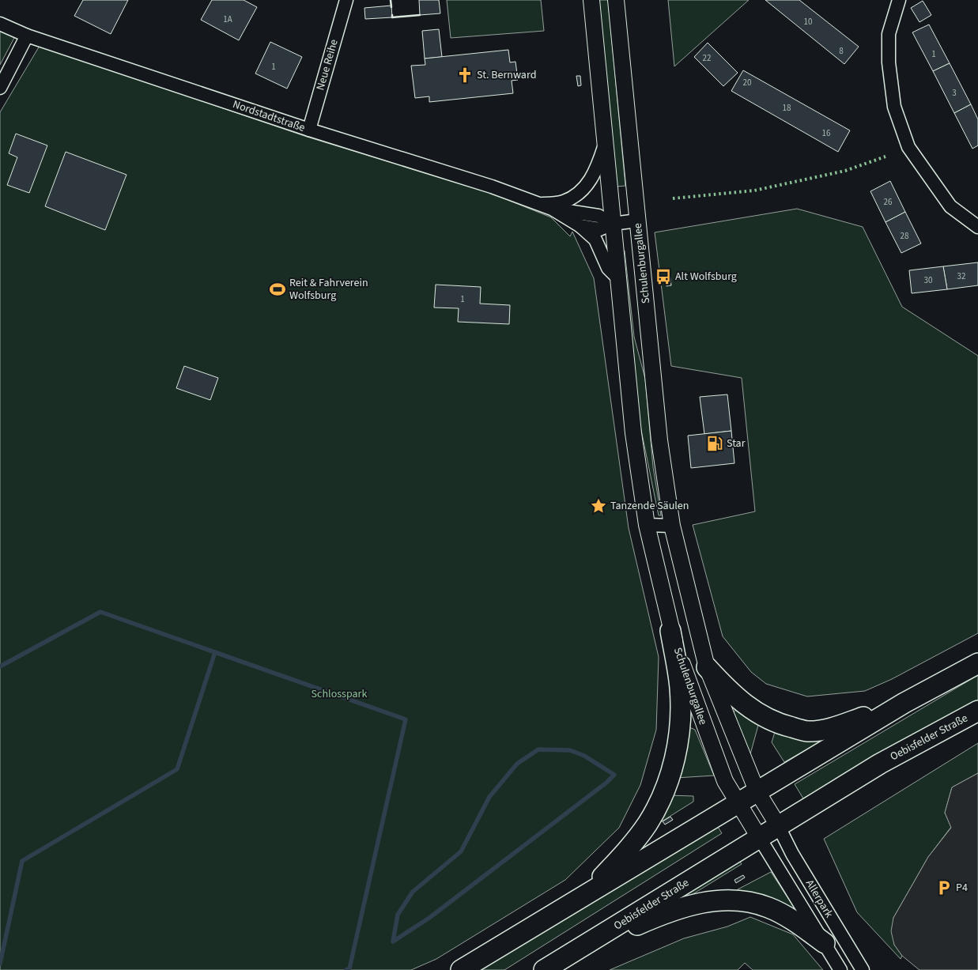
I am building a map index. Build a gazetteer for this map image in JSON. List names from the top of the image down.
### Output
{
  "streets": {
    "main road": ["Oebisfelder Straße"],
    "street": [
      "Neue Reihe",
      "Nordstadtstraße",
      "Schulenburgallee",
      "Allerpark"
    ]
  },
  "crossings": [
    ["Neue Reihe", "Nordstadtstraße"],
    ["Nordstadtstraße", "Schulenburgallee"],
    ["Schulenburgallee", "Oebisfelder Straße"],
    ["Schulenburgallee", "Allerpark"],
    ["Oebisfelder Straße", "Allerpark"]
  ],
  "parks": ["Schlosspark"],
  "places": {
    "church": ["St. Bernward"],
    "bus stop": ["Alt Wolfsburg"],
    "sports": ["Reit & Fahrverein Wolfsburg"],
    "fuel station": ["Star"],
    "place": ["Tanzende Säulen"],
    "parking": ["P4"]
  },
  "house_numbers": [
    "1A",
    "10",
    "8",
    "1",
    "22",
    "1",
    "20",
    "3",
    "18",
    "16",
    "26",
    "28",
    "32",
    "30",
    "1"
  ]
}
